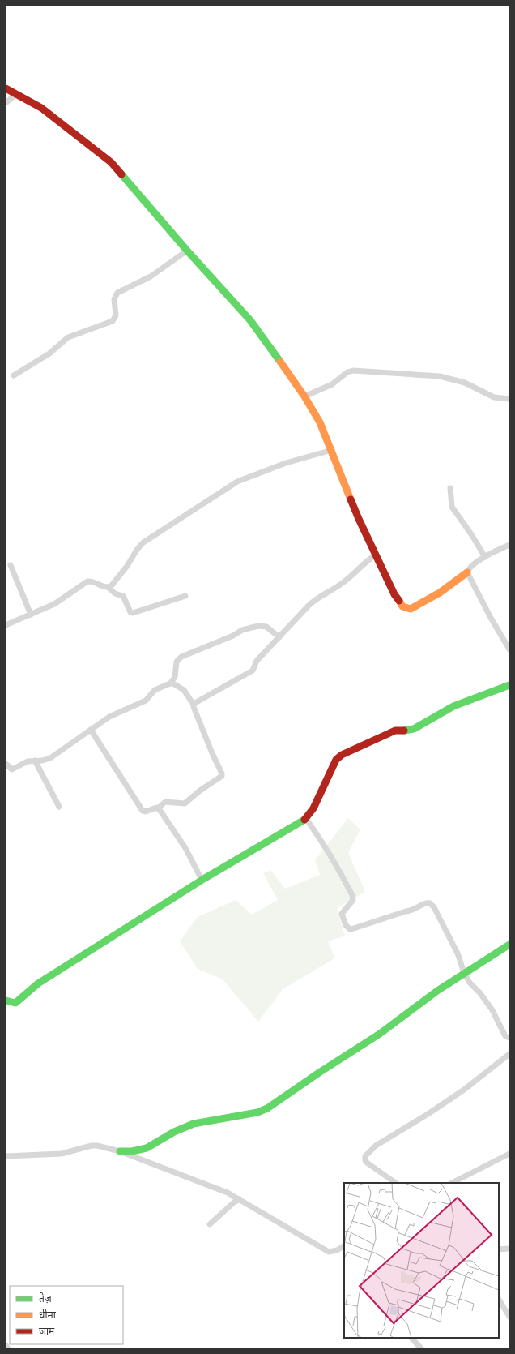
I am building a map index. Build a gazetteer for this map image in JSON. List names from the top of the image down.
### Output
{
  "legend": ["तेज़", "धीमा", "जाम"]
}
